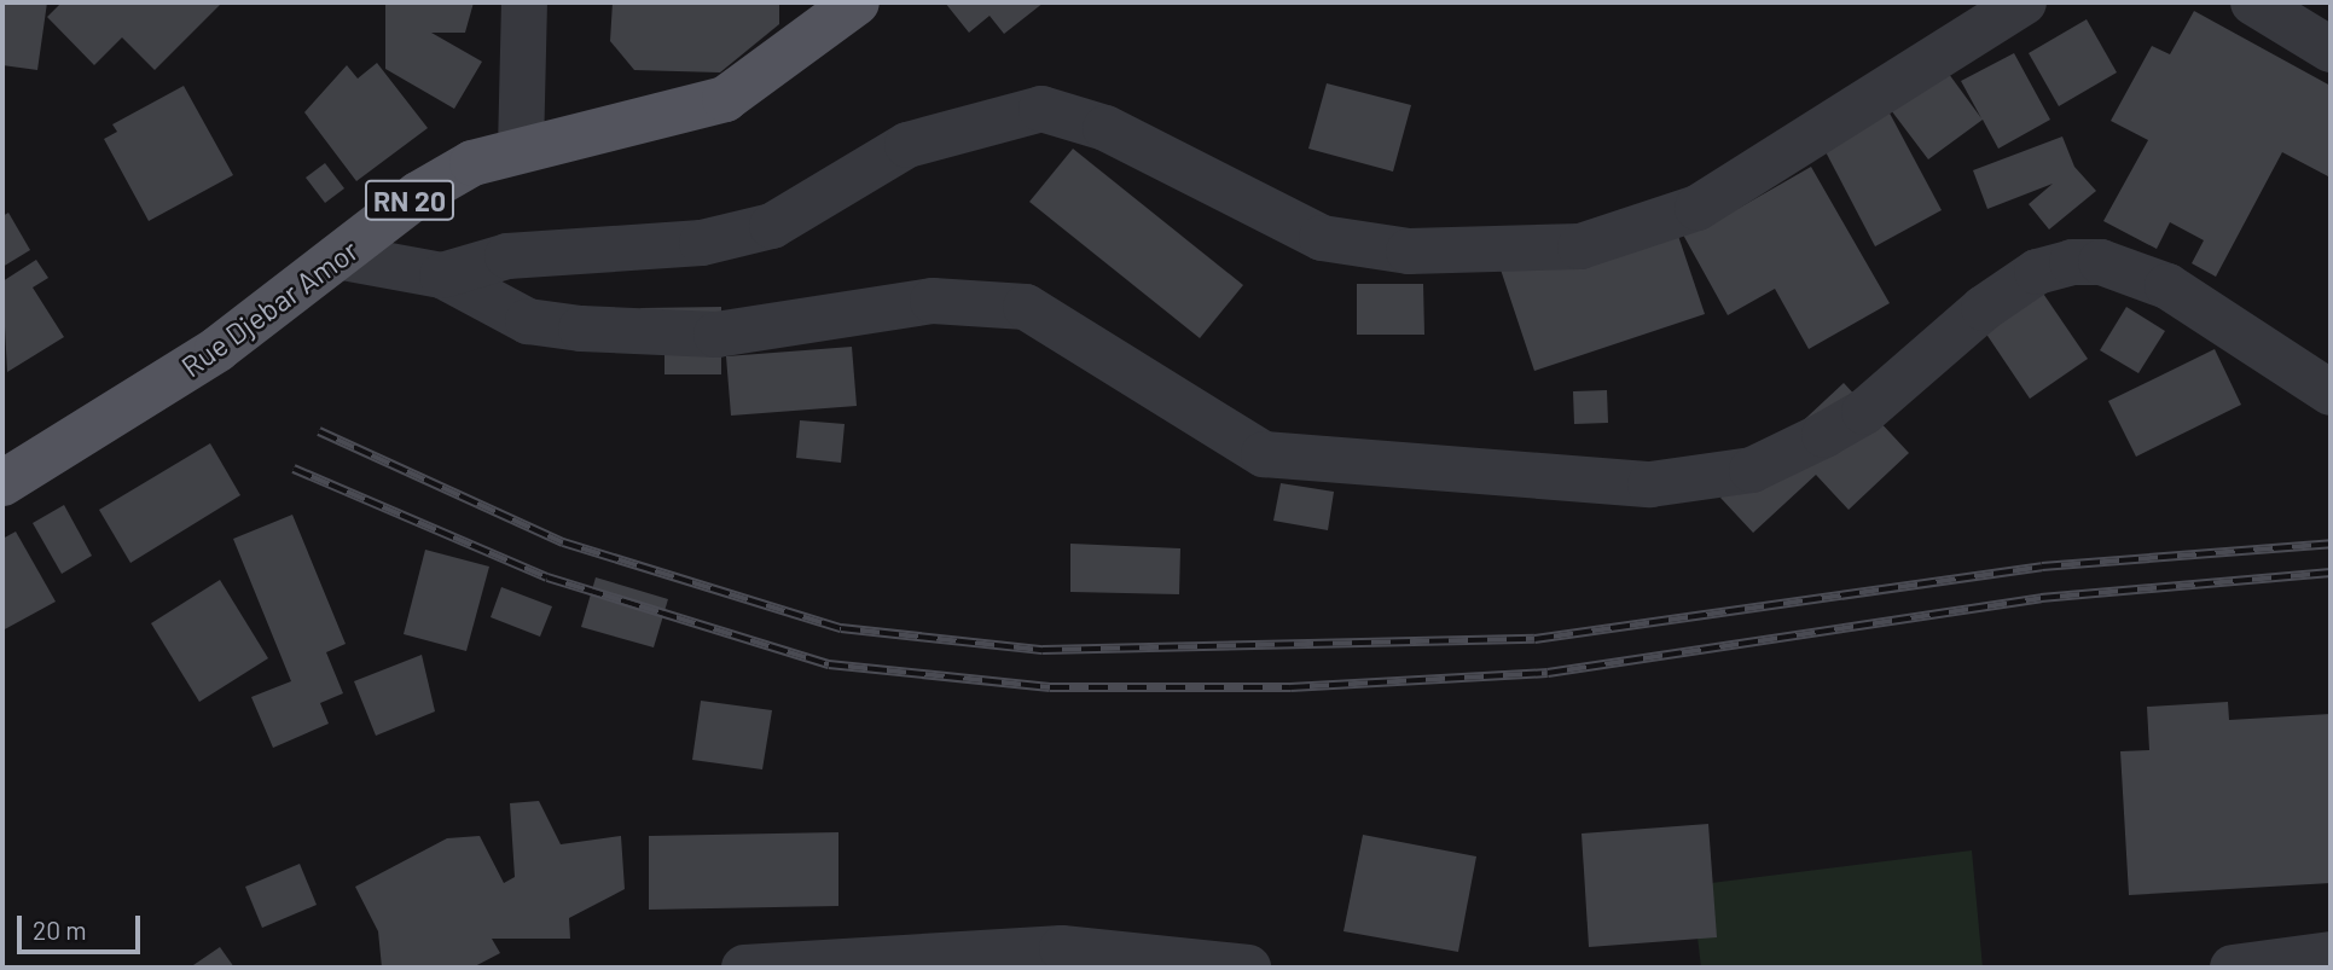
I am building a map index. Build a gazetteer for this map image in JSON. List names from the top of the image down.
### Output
{
  "streets": {
    "main road": ["RN 20", "Rue Djebar Amor"]
  },
  "scale_bar": "20 m"
}
